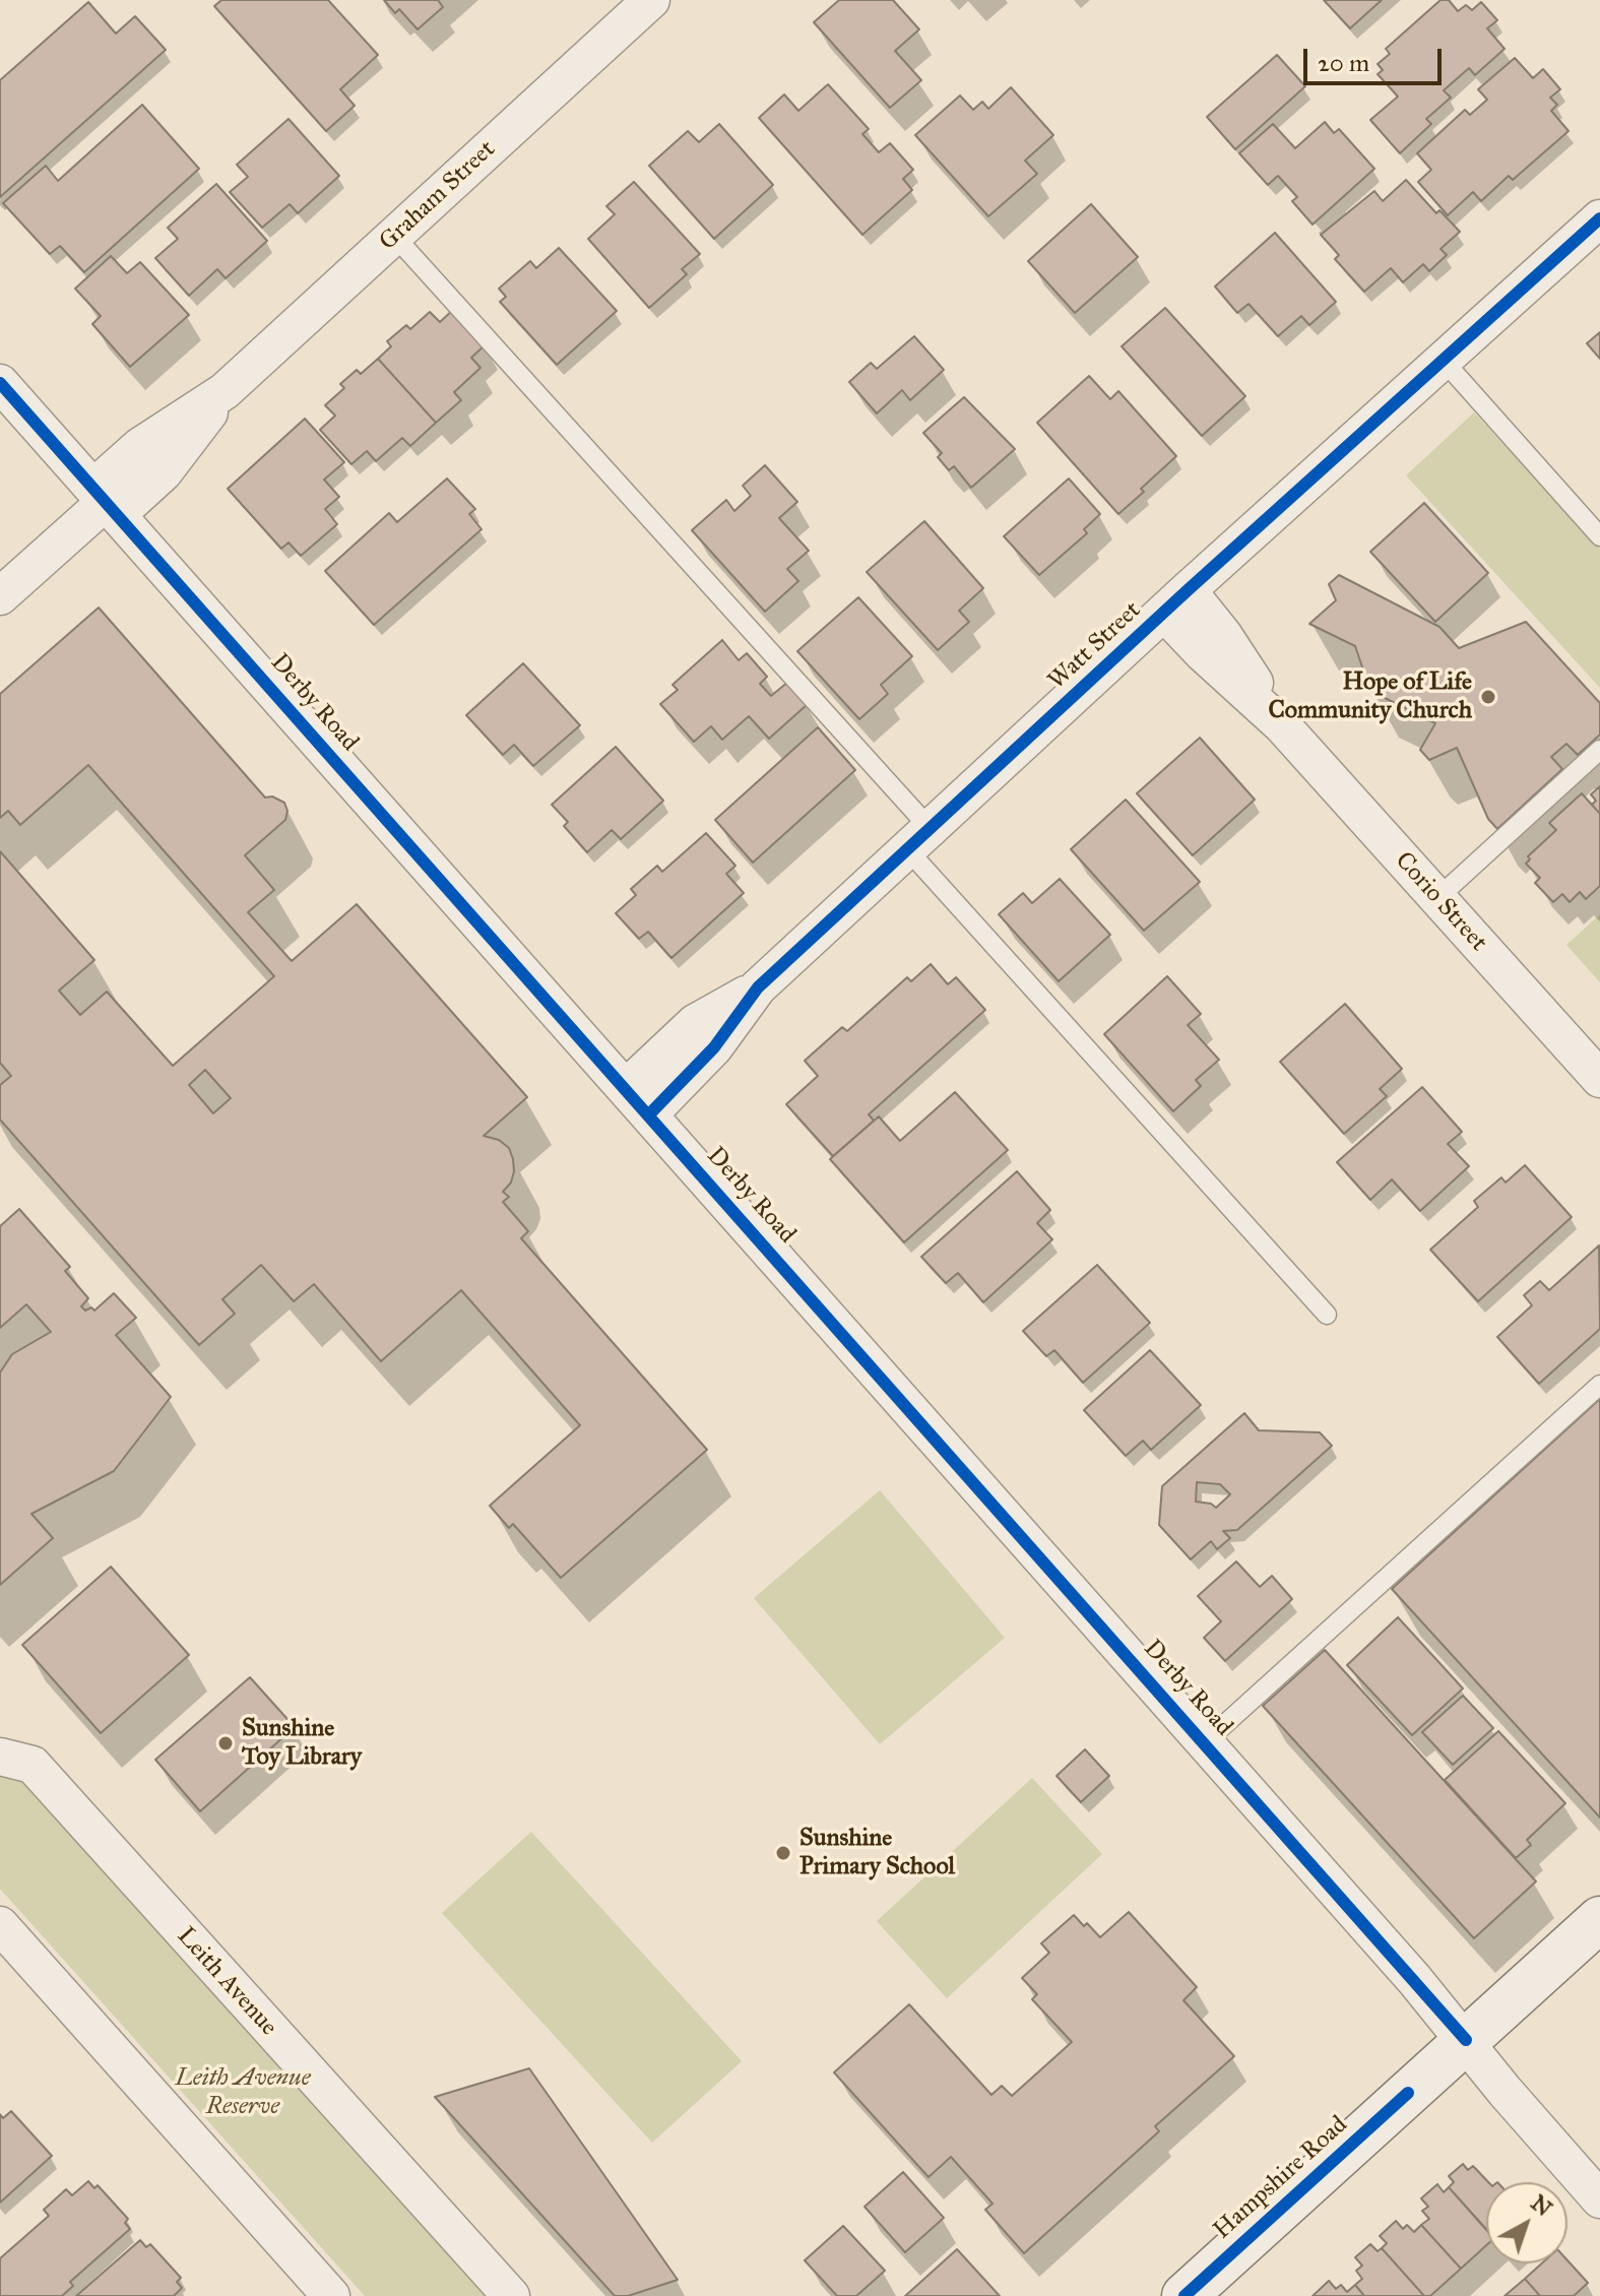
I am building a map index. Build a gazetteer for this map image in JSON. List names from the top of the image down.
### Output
{
  "streets": {
    "street": [
      "Graham Street",
      "Watt Street",
      "Derby Road",
      "Corio Street",
      "Leith Avenue",
      "Hampshire Road"
    ]
  },
  "crossings": [
    ["Graham Street", "Derby Road"],
    ["Watt Street", "Derby Road"],
    ["Watt Street", "Corio Street"],
    ["Derby Road", "Hampshire Road"]
  ],
  "parks": ["Leith Avenue Reserve"],
  "places": ["Hope of Life Community Church", "Sunshine Toy Library", "Sunshine Primary School"],
  "scale_bar": "20 m",
  "north": "top right"
}
